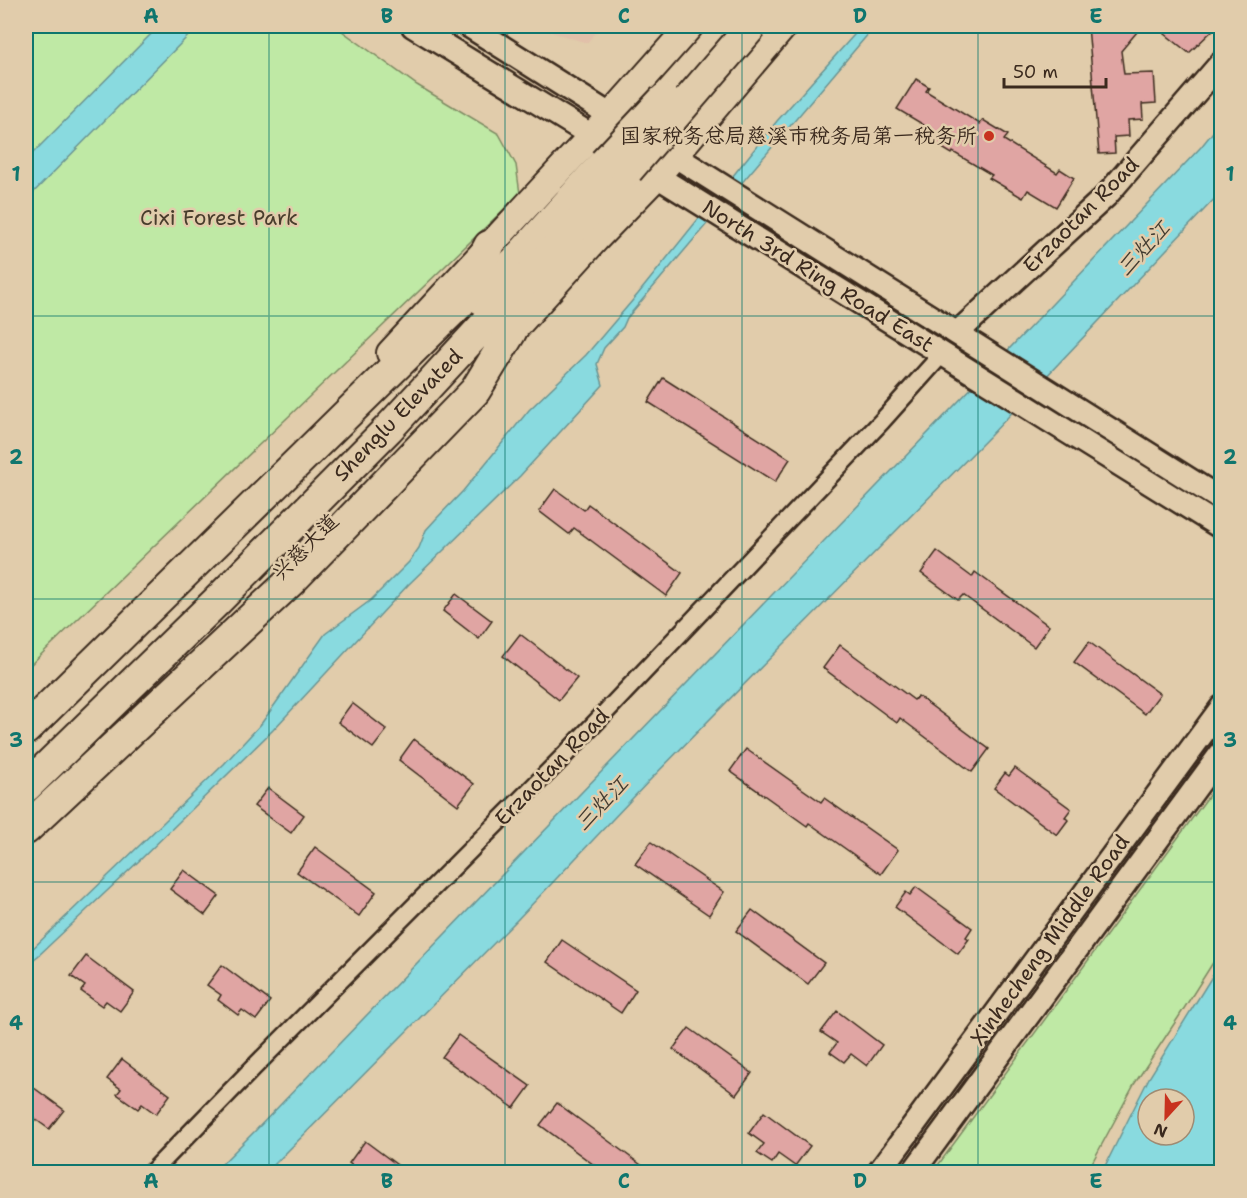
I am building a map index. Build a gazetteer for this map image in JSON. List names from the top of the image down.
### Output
{
  "streets": {
    "highway": ["Shenglu Elevated"],
    "main road": [
      "Erzaotan Road",
      "North 3rd Ring Road East",
      "兴慈大道",
      "Xinhecheng Middle Road"
    ]
  },
  "crossings": [
    ["Erzaotan Road", "North 3rd Ring Road East"],
    ["North 3rd Ring Road East", "兴慈大道"]
  ],
  "water": ["三灶江"],
  "parks": ["Cixi Forest Park"],
  "places": ["国家税务总局慈溪市税务局第一税务所"],
  "scale_bar": "50 m",
  "north": "bottom",
  "grid": {
    "columns": [
      "A",
      "B",
      "C",
      "D",
      "E"
    ],
    "rows": [
      "1",
      "2",
      "3",
      "4"
    ]
  }
}
